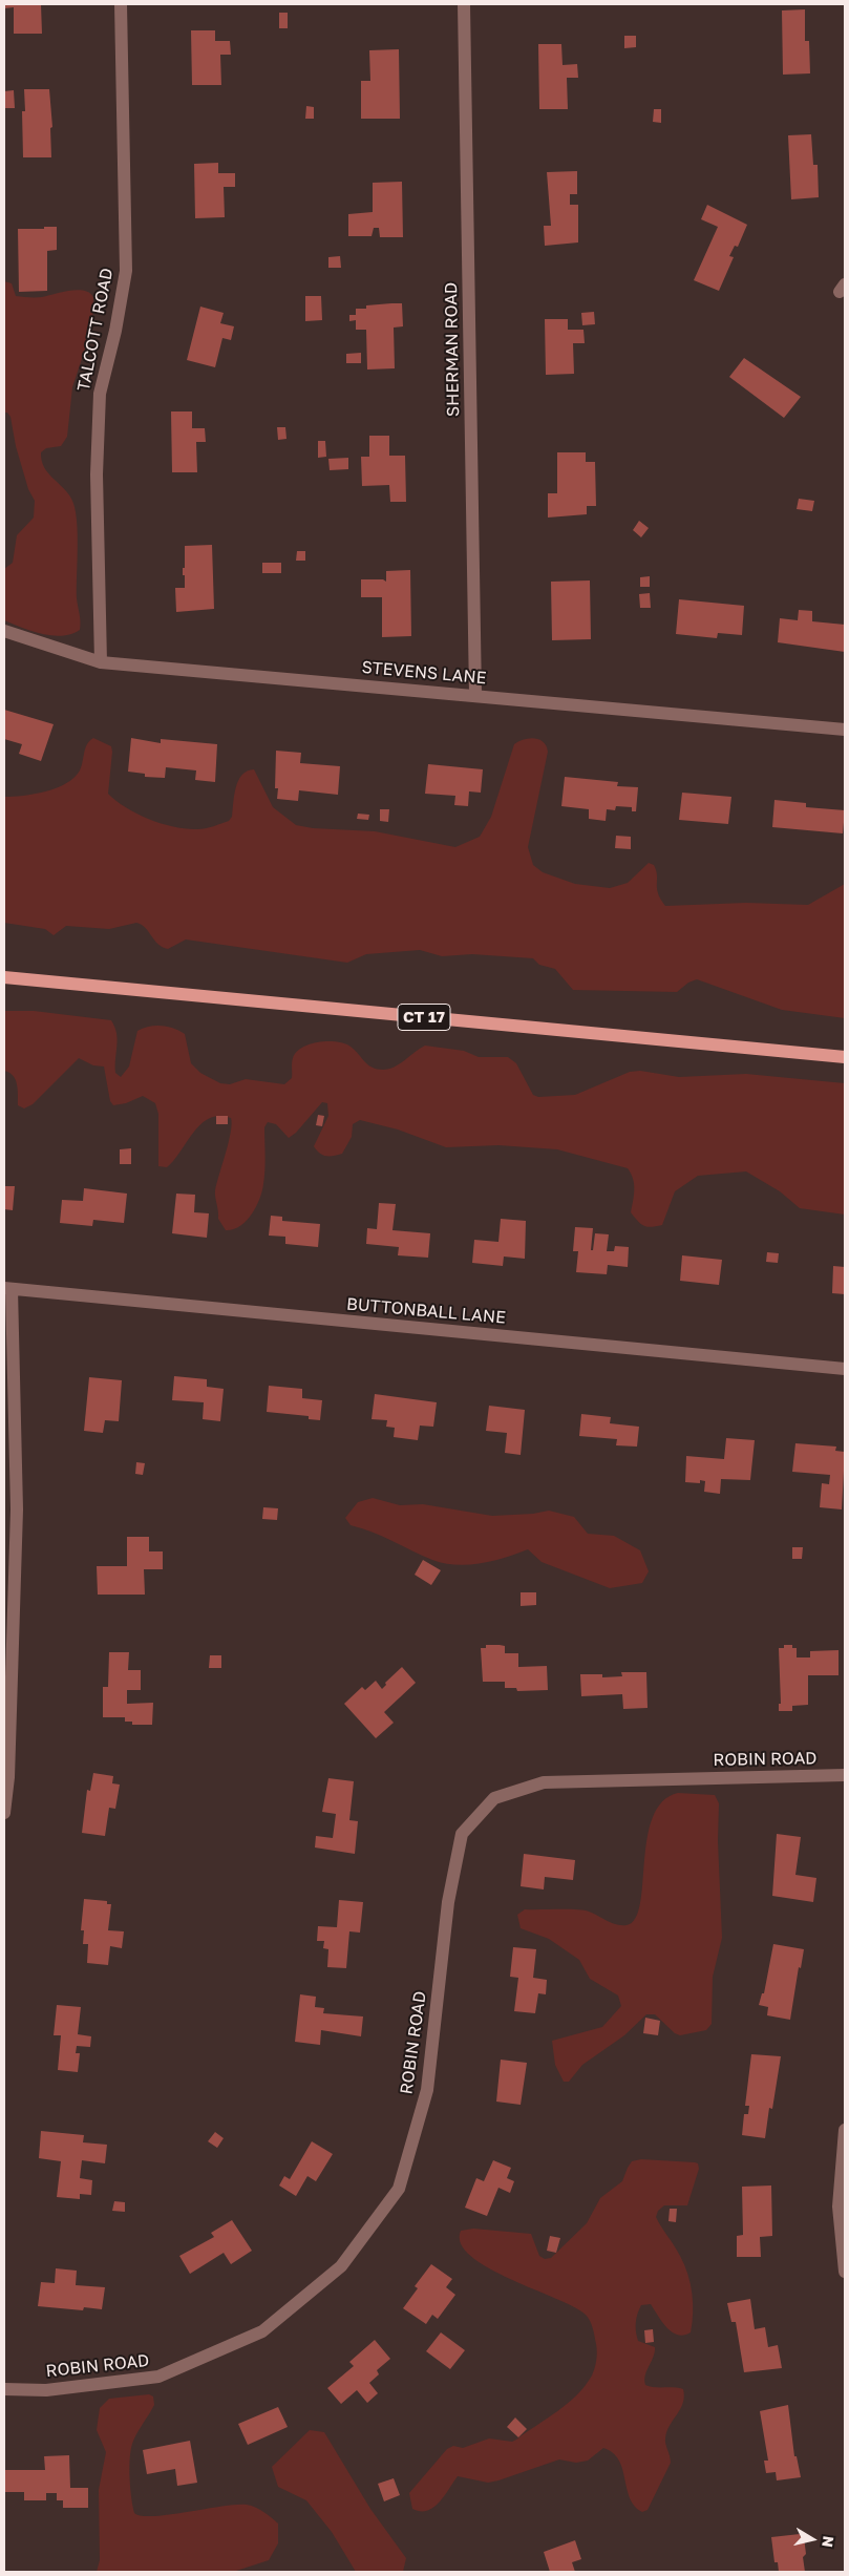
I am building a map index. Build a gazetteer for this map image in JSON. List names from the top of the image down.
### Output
{
  "streets": {
    "main road": ["CT 17"],
    "street": [
      "TALCOTT ROAD",
      "SHERMAN ROAD",
      "STEVENS LANE",
      "BUTTONBALL LANE",
      "ROBIN ROAD"
    ]
  },
  "crossings": [
    ["TALCOTT ROAD", "STEVENS LANE"],
    ["SHERMAN ROAD", "STEVENS LANE"]
  ],
  "north": "right"
}
